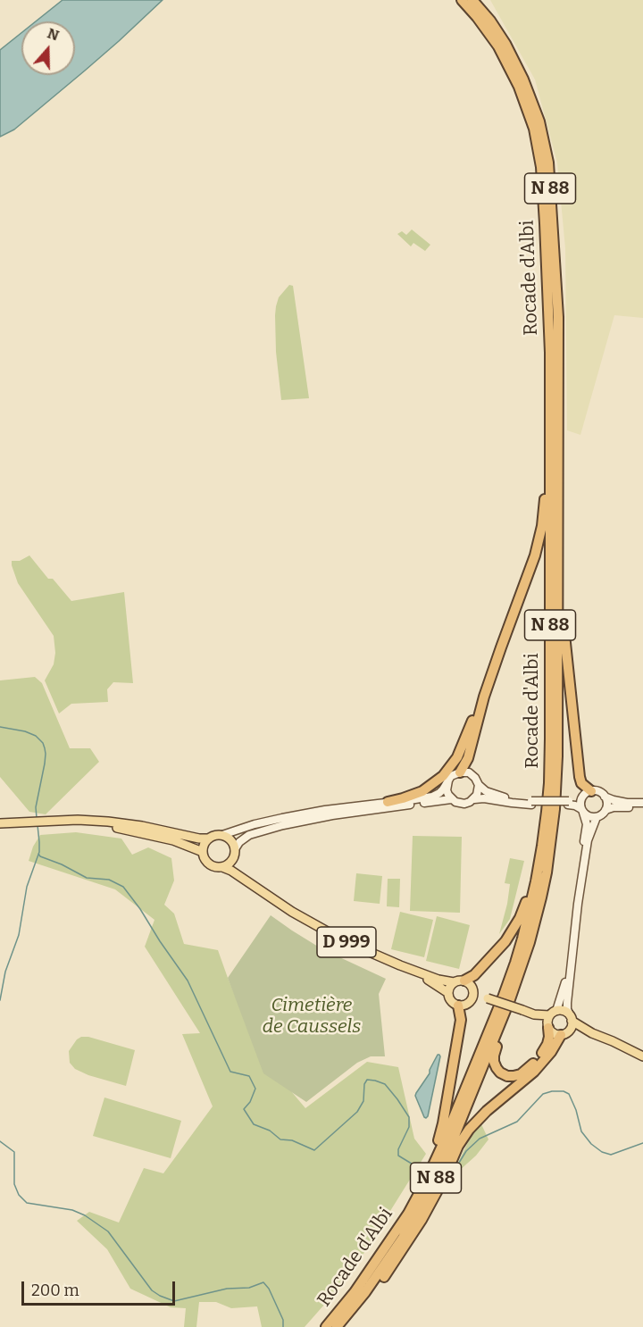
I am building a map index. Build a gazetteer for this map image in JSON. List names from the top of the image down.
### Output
{
  "streets": {
    "highway": ["N 88", "Rocade d'Albi"],
    "main road": ["D 999"]
  },
  "parks": ["Cimetière de Caussels"],
  "scale_bar": "200 m",
  "north": "top"
}
